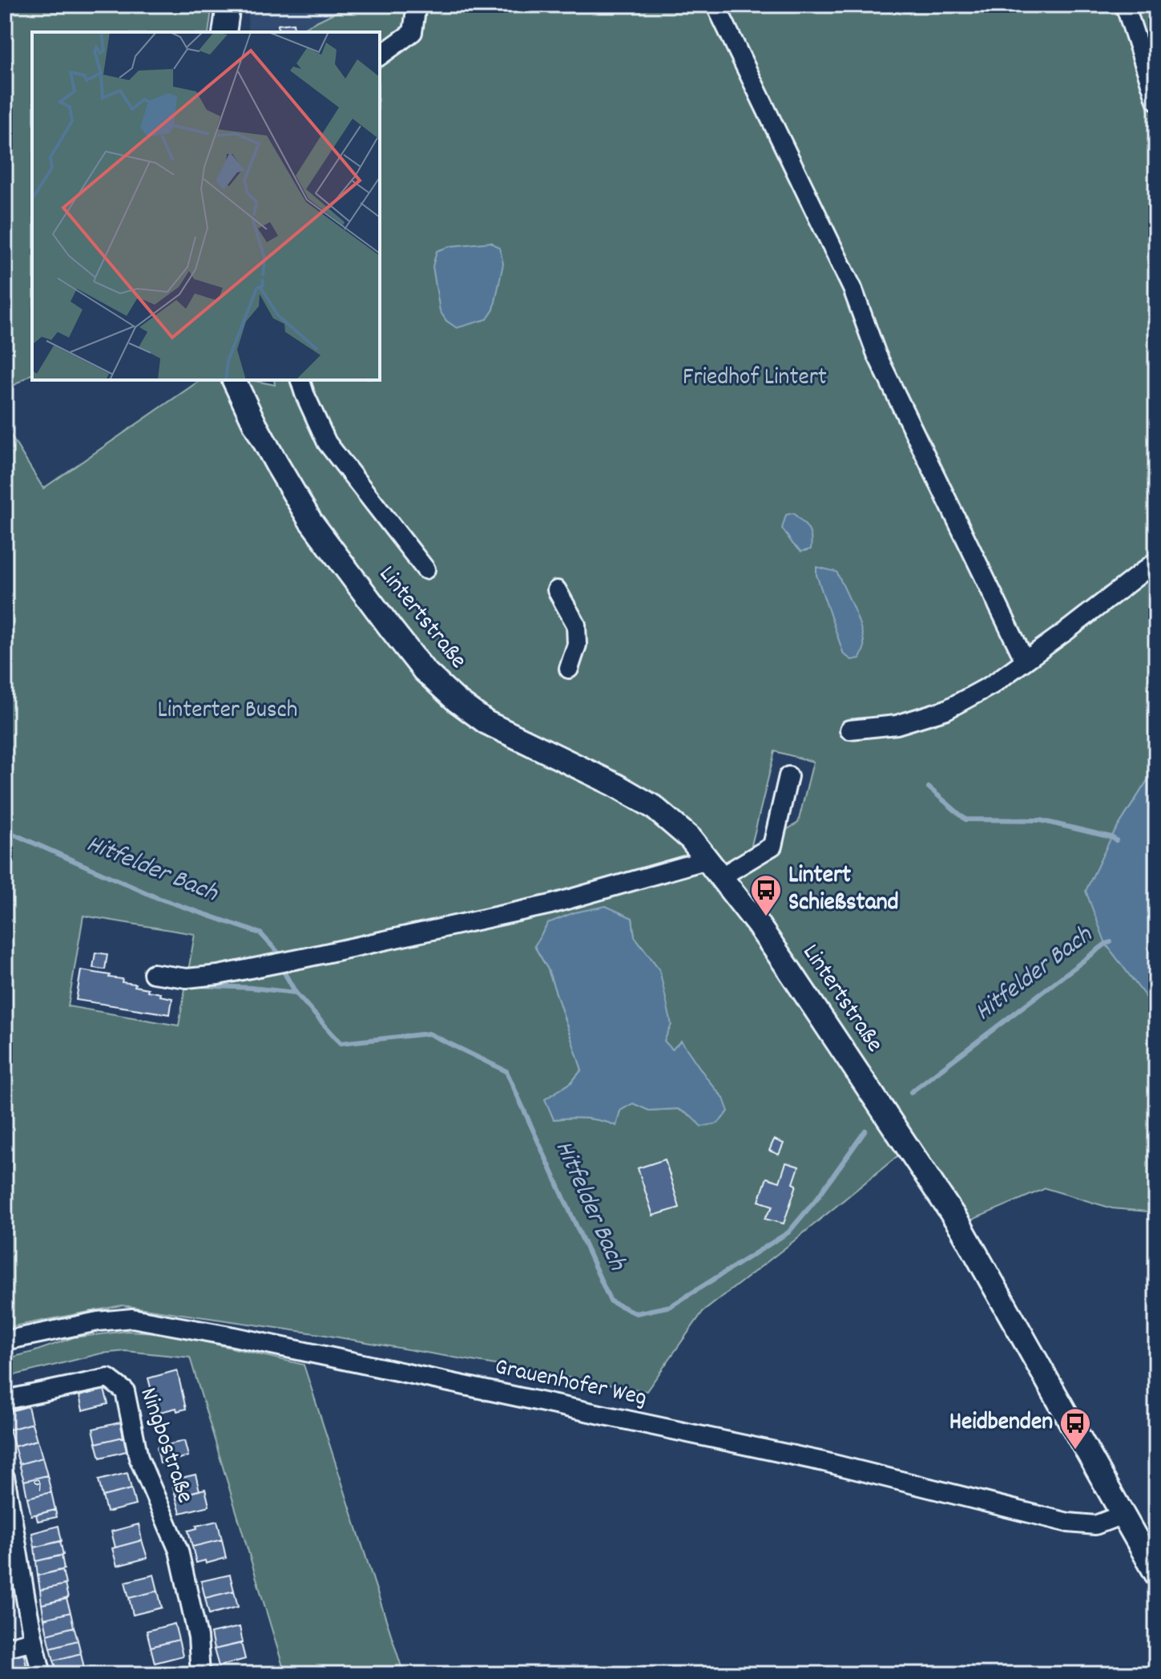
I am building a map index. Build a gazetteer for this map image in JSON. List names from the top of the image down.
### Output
{
  "streets": {
    "main road": ["Lintertstraße"],
    "street": ["Grauenhofer Weg", "Ningbostraße"]
  },
  "crossings": [
    ["Lintertstraße", "Grauenhofer Weg"]
  ],
  "water": ["Hitfelder Bach"],
  "parks": ["Friedhof Lintert", "Linterter Busch"],
  "places": {
    "bus stop": ["Lintert Schießstand", "Heidbenden"]
  },
  "house_numbers": ["9"]
}
